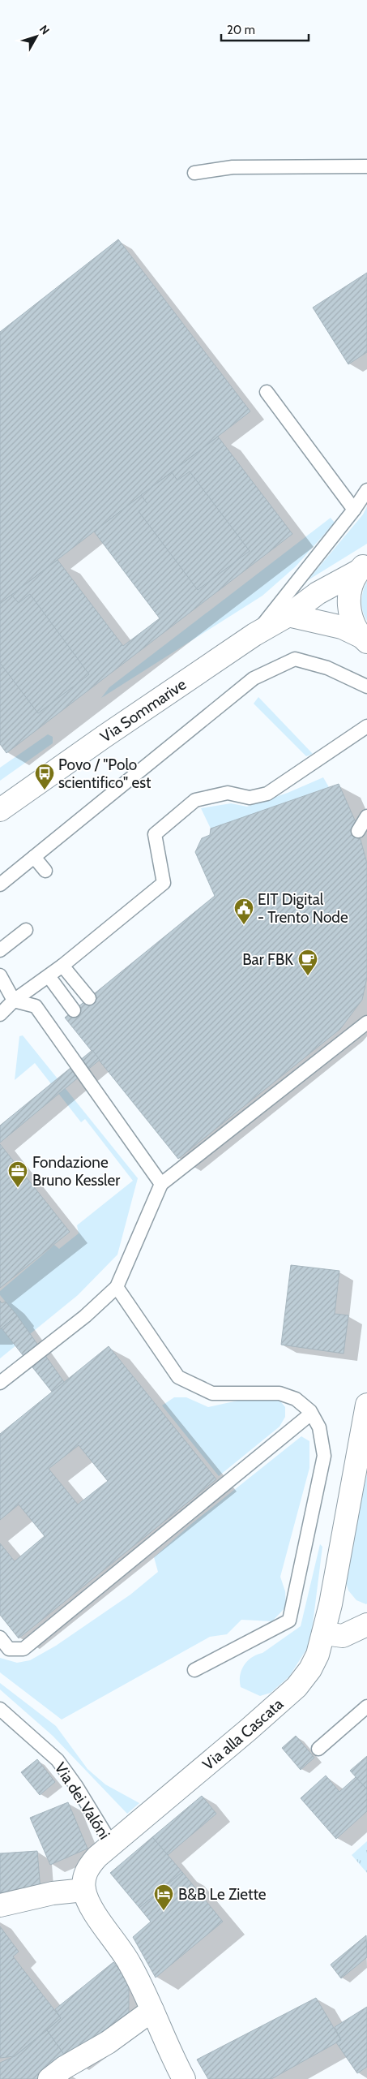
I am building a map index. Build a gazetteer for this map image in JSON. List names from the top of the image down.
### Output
{
  "streets": {
    "street": ["Via Sommarive", "Via alla Cascata"],
    "lane": ["Via dei Valóni"]
  },
  "crossings": [
    ["Via alla Cascata", "Via dei Valóni"]
  ],
  "places": {
    "bus stop": ["Povo / \"Polo scientifico\" est"],
    "public building": ["EIT Digital - Trento Node"],
    "cafe": ["Bar FBK"],
    "office": ["Fondazione Bruno Kessler"],
    "hotel": ["B&B Le Ziette"]
  },
  "scale_bar": "20 m",
  "north": "top right"
}
